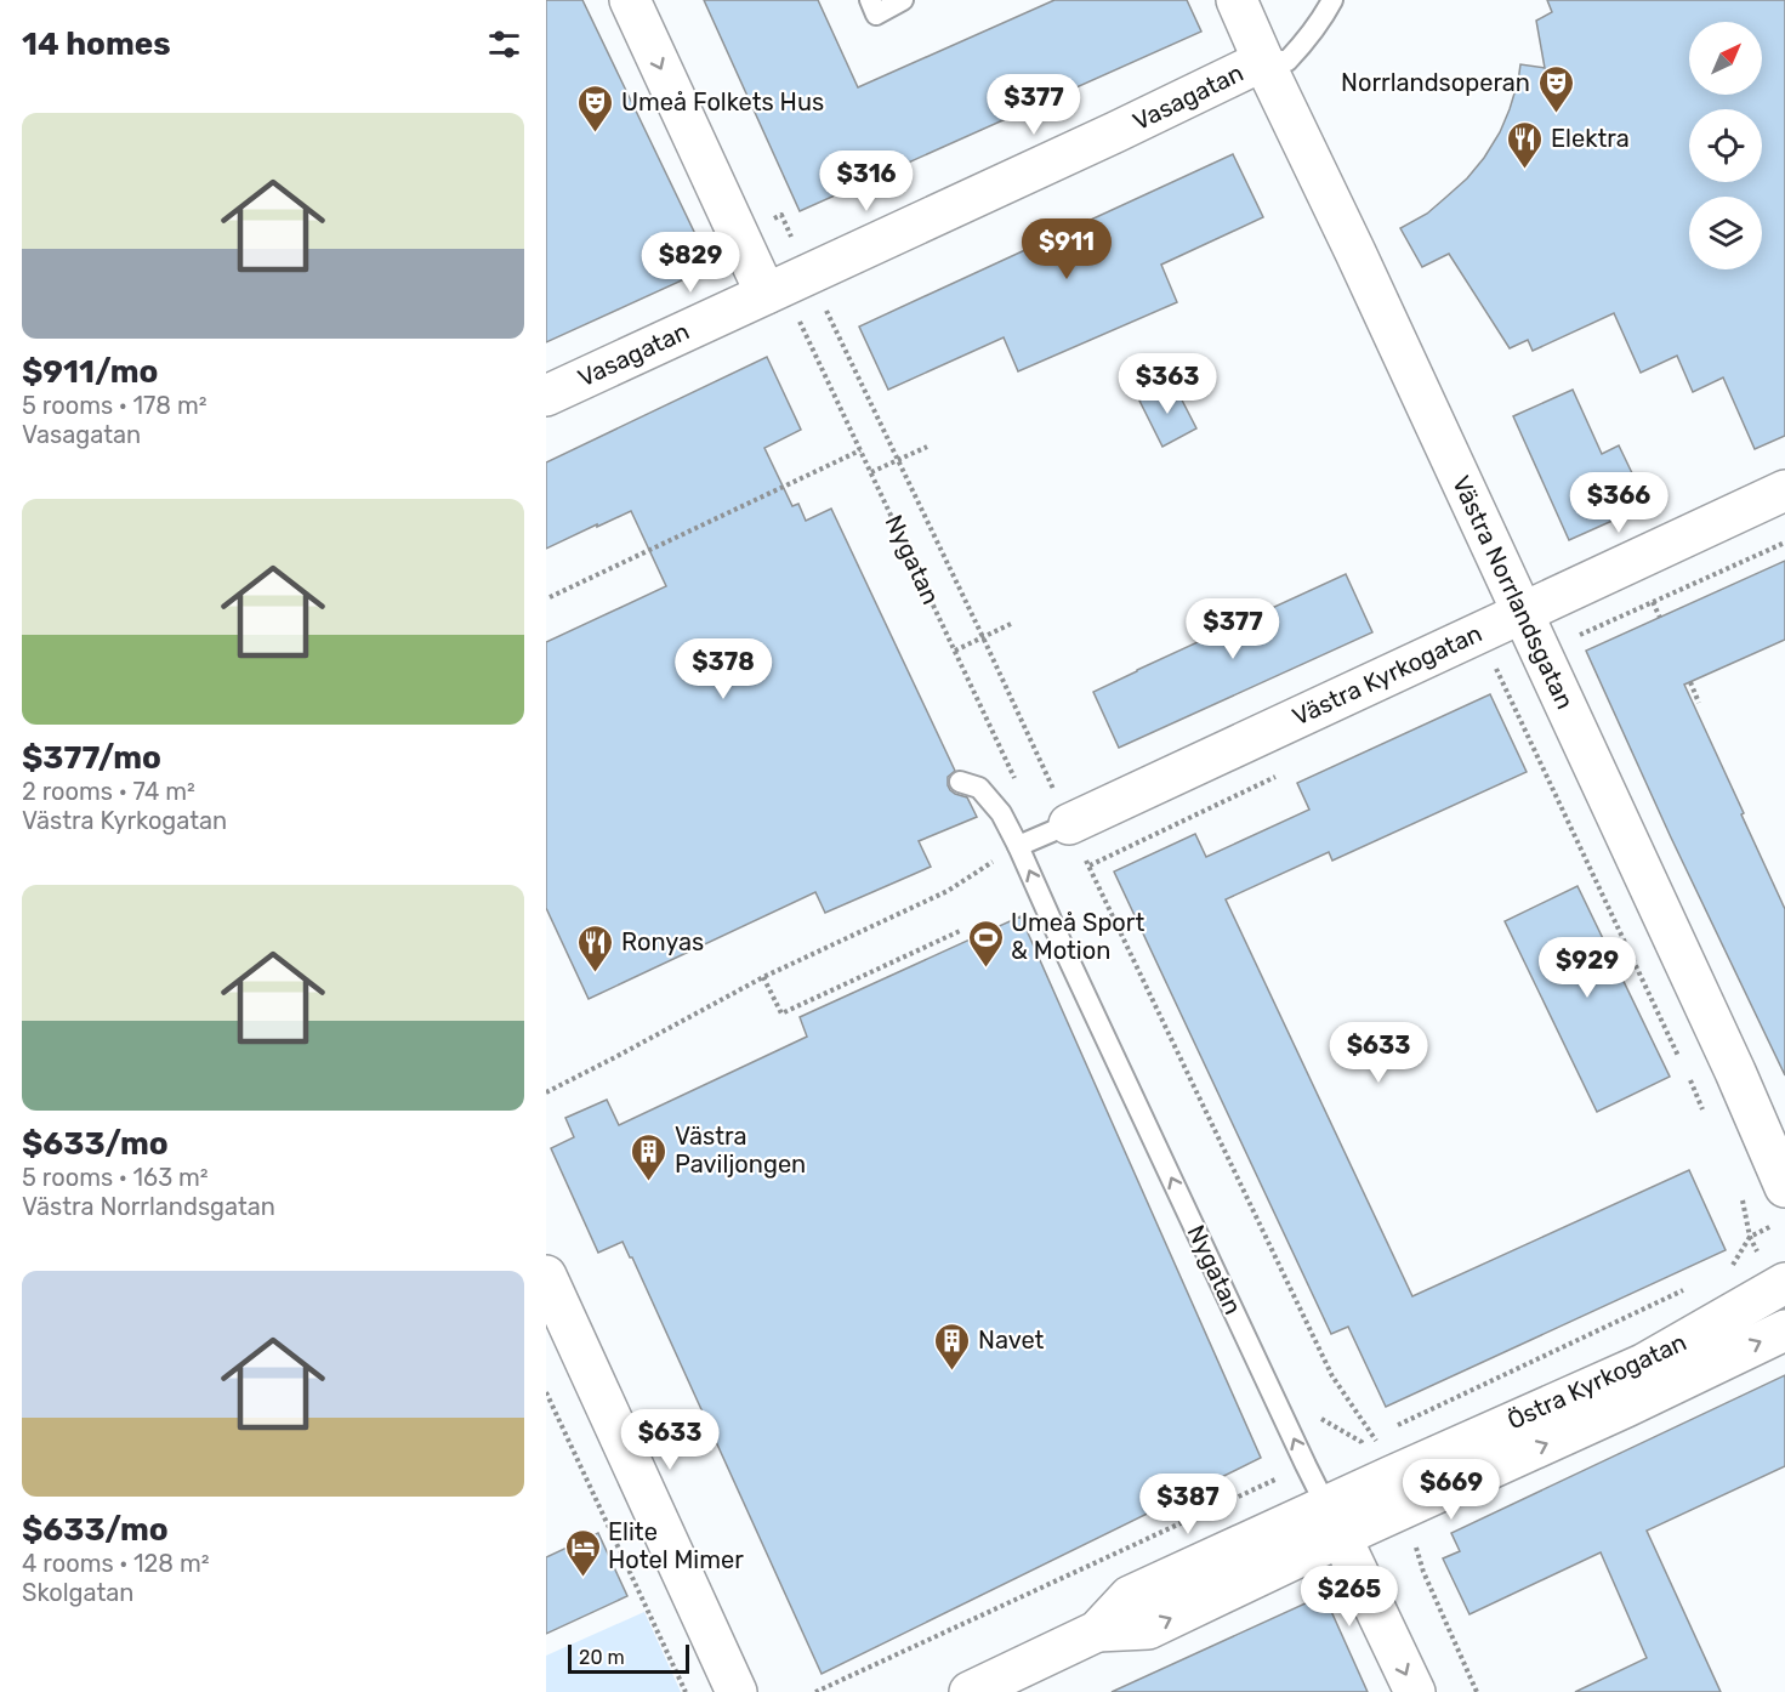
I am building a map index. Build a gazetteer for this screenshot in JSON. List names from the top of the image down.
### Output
{
  "streets": {
    "street": [
      "Vasagatan",
      "Nygatan",
      "Västra Norrlandsgatan",
      "Västra Kyrkogatan",
      "Östra Kyrkogatan"
    ]
  },
  "crossings": [
    ["Vasagatan", "Nygatan"],
    ["Vasagatan", "Västra Norrlandsgatan"],
    ["Nygatan", "Östra Kyrkogatan"],
    ["Västra Norrlandsgatan", "Västra Kyrkogatan"]
  ],
  "places": {
    "theatre": ["Norrlandsoperan", "Umeå Folkets Hus"],
    "restaurant": ["Elektra", "Ronyas"],
    "sports": ["Umeå Sport & Motion"],
    "building": ["Västra Paviljongen", "Navet"],
    "hotel": ["Elite Hotel Mimer"]
  },
  "scale_bar": "20 m",
  "north": "top right",
  "page": {
    "heading": "14 homes",
    "price": [
      "$377",
      "$316",
      "$911",
      "$829",
      "$363",
      "$366",
      "$377",
      "$378",
      "$929",
      "$633",
      "$633",
      "$669",
      "$387",
      "$265"
    ],
    "list": [
      {
        "name": "$911/mo",
        "note": "5 rooms · 178 m² · Vasagatan"
      },
      {
        "name": "$377/mo",
        "note": "2 rooms · 74 m² · Västra Kyrkogatan"
      },
      {
        "name": "$633/mo",
        "note": "5 rooms · 163 m² · Västra Norrlandsgatan"
      },
      {
        "name": "$633/mo",
        "note": "4 rooms · 128 m² · Skolgatan"
      }
    ],
    "scale": "20 m"
  }
}
